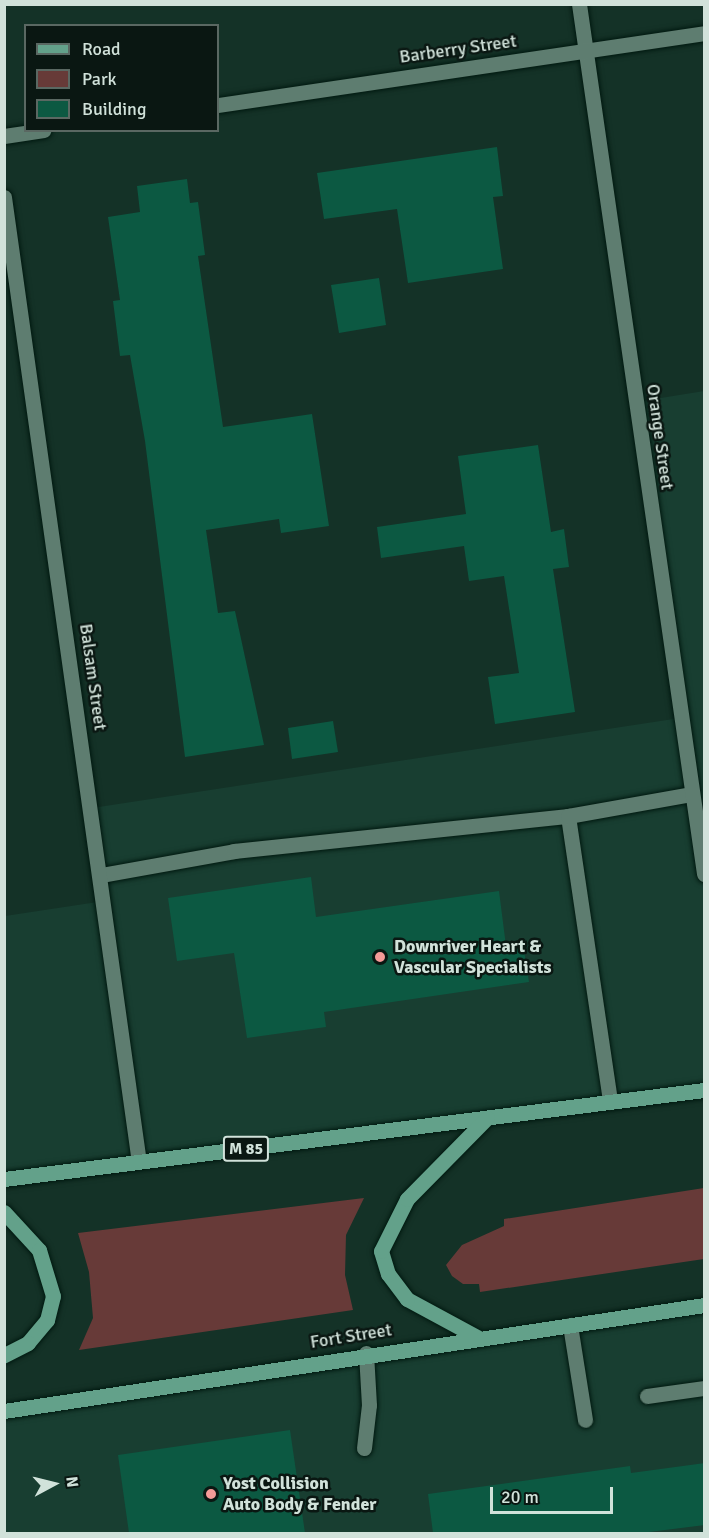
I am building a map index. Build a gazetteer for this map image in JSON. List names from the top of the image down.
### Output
{
  "streets": {
    "main road": ["M 85", "Fort Street"],
    "street": ["Barberry Street", "Orange Street", "Balsam Street"]
  },
  "crossings": [
    ["Barberry Street", "Orange Street"],
    ["Balsam Street", "M 85"]
  ],
  "places": ["Downriver Heart & Vascular Specialists", "Yost Collision Auto Body & Fender"],
  "legend": ["Road", "Park", "Building"],
  "scale_bar": "20 m",
  "north": "right"
}
